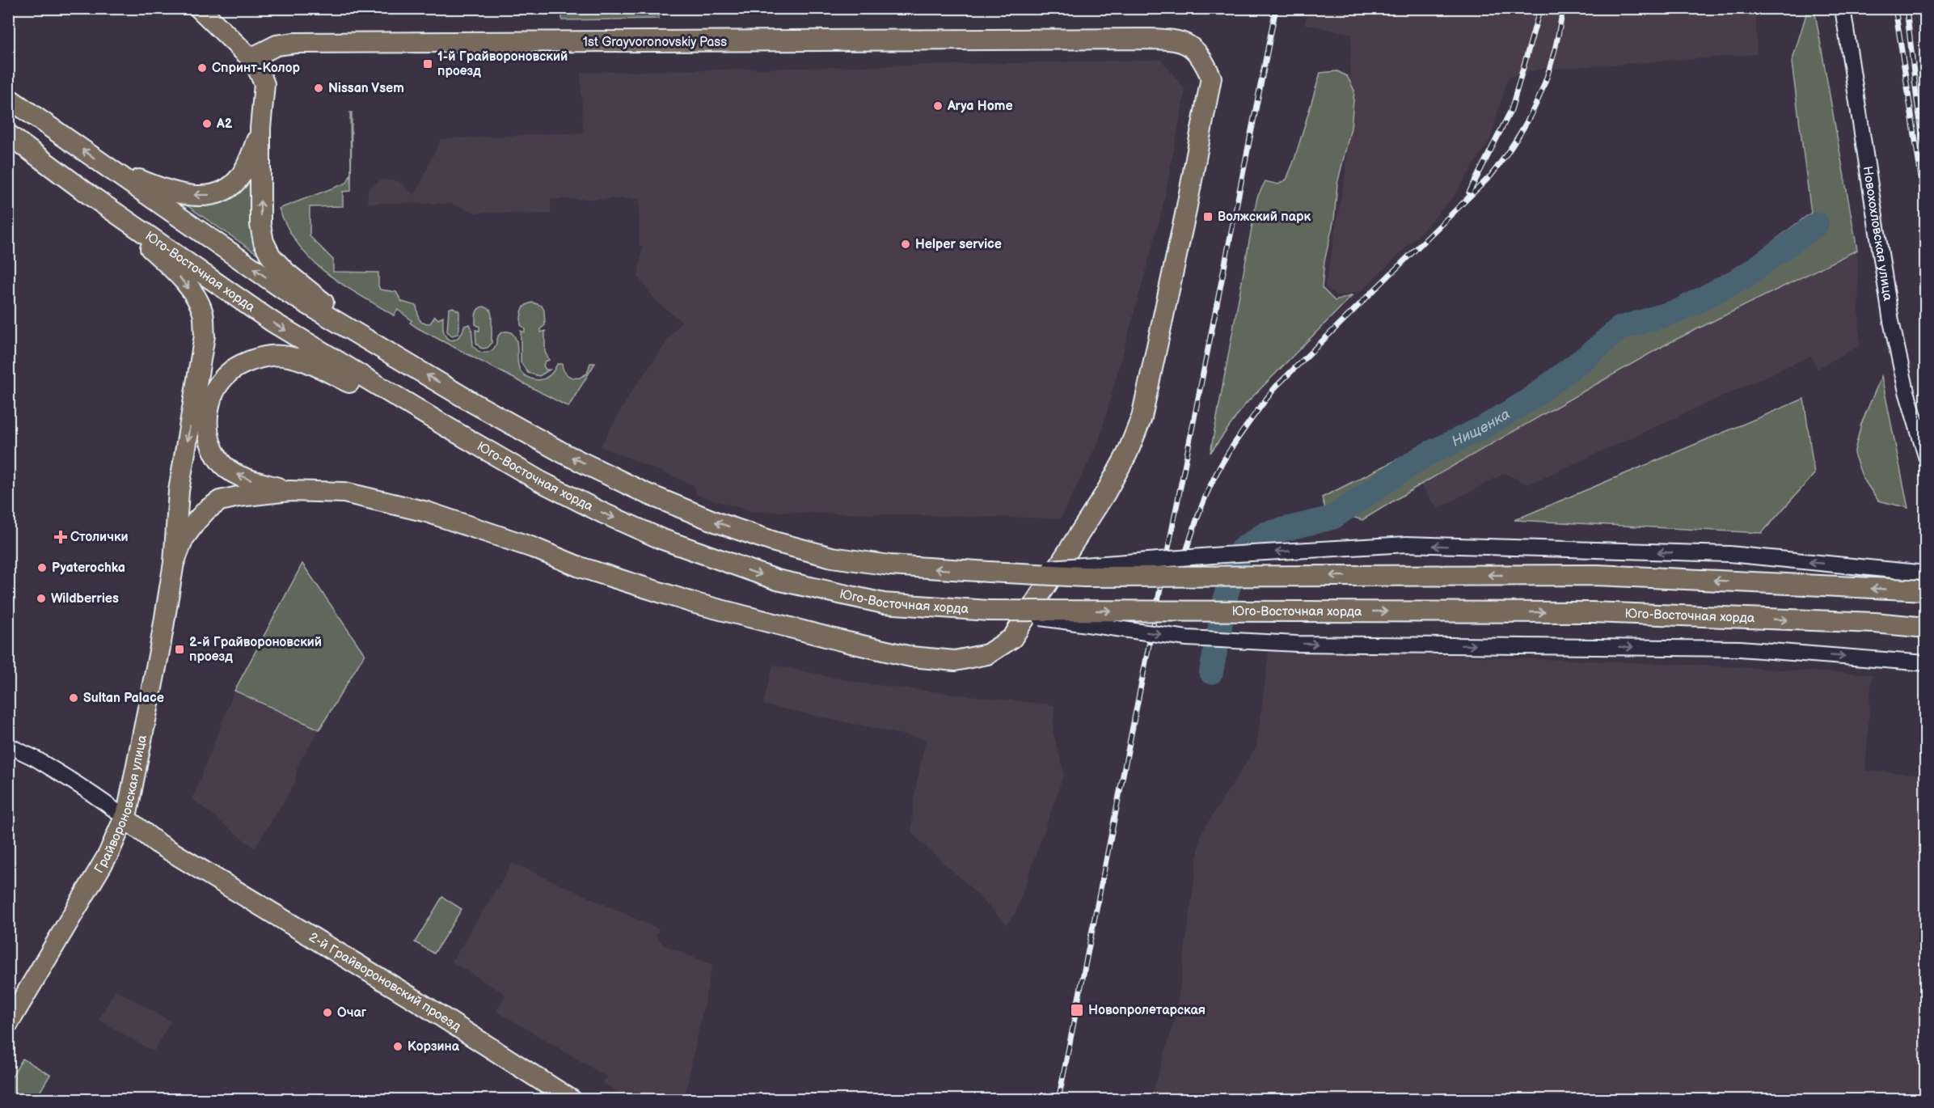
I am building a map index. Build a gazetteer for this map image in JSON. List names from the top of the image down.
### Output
{
  "streets": {
    "main road": [
      "1st Grayvoronovskiy Pass",
      "Юго-Восточная хорда",
      "Грайвороновская улица",
      "2-й Грайвороновский проезд"
    ],
    "street": ["Новохохловская улица"]
  },
  "crossings": [
    ["Грайвороновская улица", "2-й Грайвороновский проезд"]
  ],
  "water": ["Нищенка"],
  "places": {
    "transit": [
      "1-й Грайвороновский проезд",
      "Волжский парк",
      "2-й Грайвороновский проезд",
      "Новопролетарская"
    ],
    "other": [
      "Спринт-Колор",
      "Nissan Vsem",
      "Arya Home",
      "A2",
      "Helper service",
      "Pyaterochka",
      "Wildberries",
      "Sultan Palace",
      "Очаг",
      "Корзина"
    ],
    "health": ["Столички"]
  }
}
